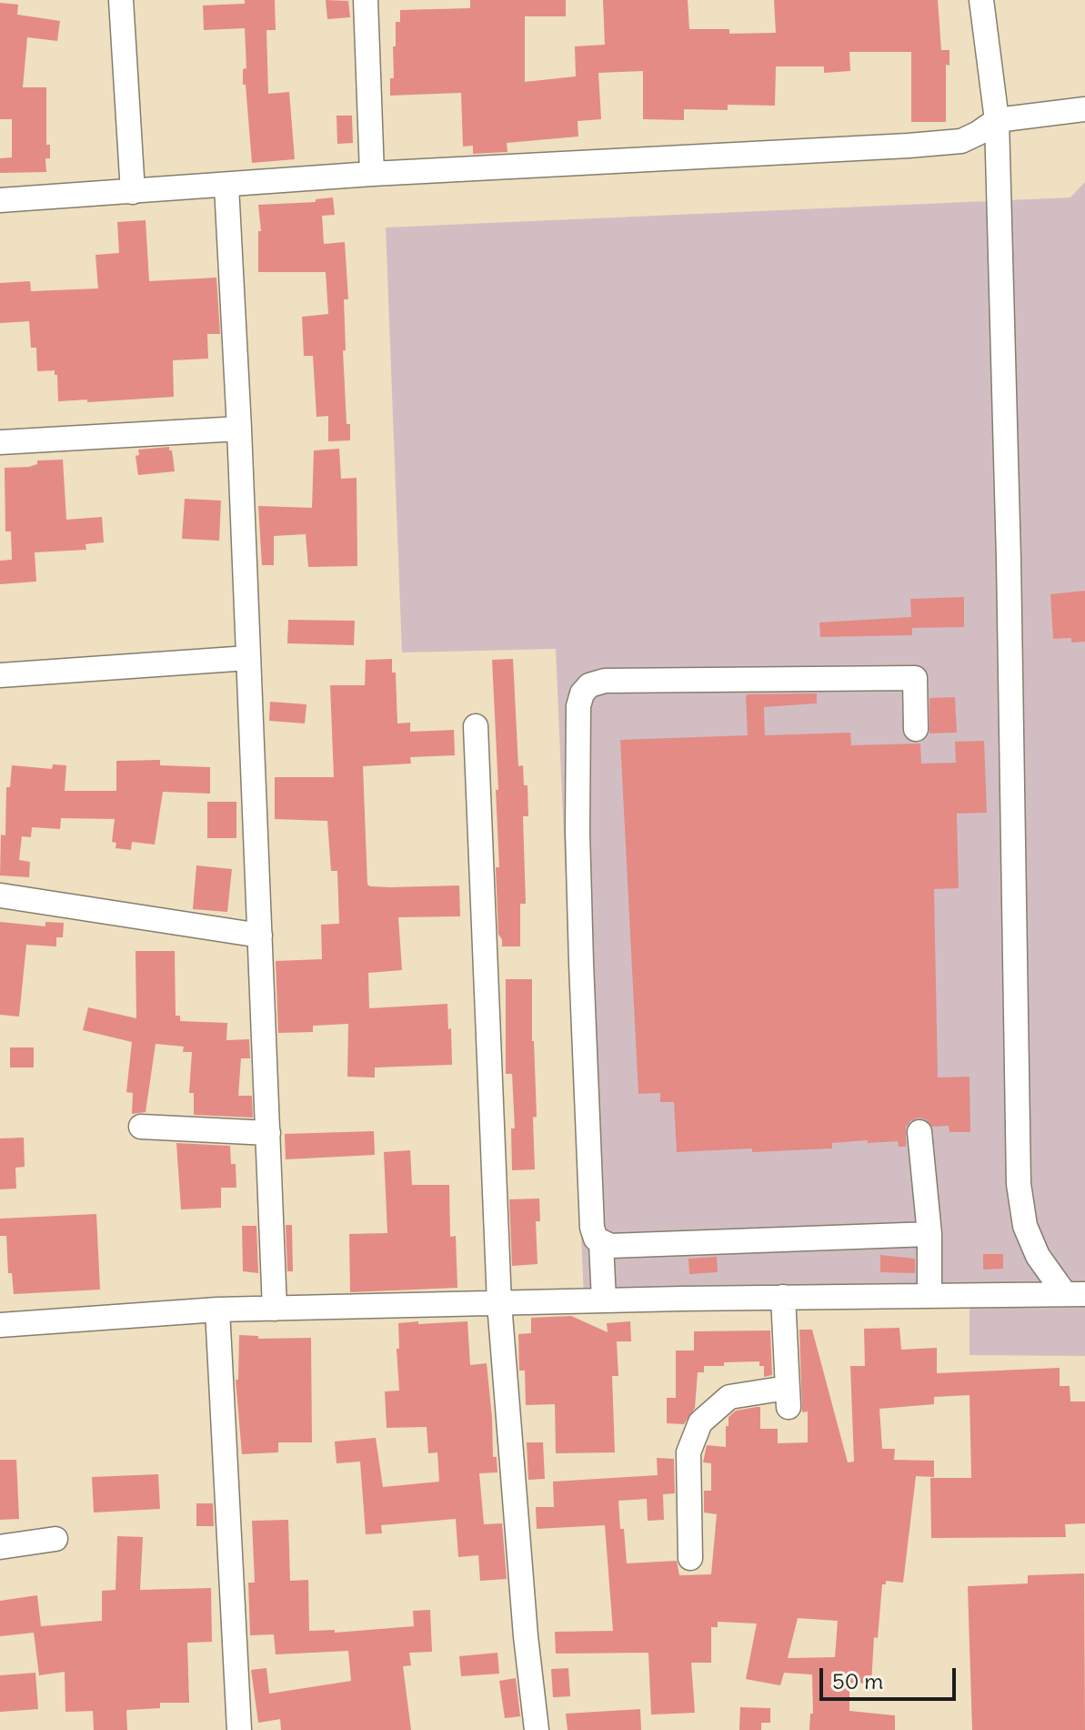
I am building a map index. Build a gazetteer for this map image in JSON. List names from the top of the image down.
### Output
{
  "scale_bar": "50 m"
}
